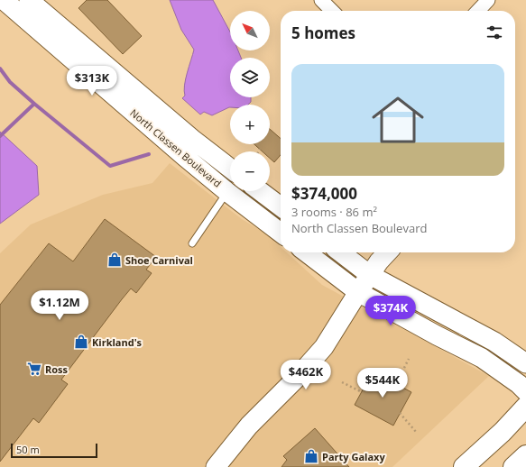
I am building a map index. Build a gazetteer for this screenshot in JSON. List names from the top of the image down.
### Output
{
  "streets": {
    "main road": ["North Classen Boulevard"]
  },
  "places": {
    "shop": ["Shoe Carnival", "Kirkland's", "Party Galaxy"],
    "supermarket": ["Ross"]
  },
  "scale_bar": "50 m",
  "north": "top left",
  "page": {
    "map_buttons": ["+", "−"],
    "heading": "5 homes",
    "list": [
      {
        "name": "$374,000",
        "note": "3 rooms · 86 m² · North Classen Boulevard"
      }
    ],
    "price": [
      "$313K",
      "$1.12M",
      "$374K",
      "$462K",
      "$544K"
    ],
    "scale": "50 m"
  }
}
